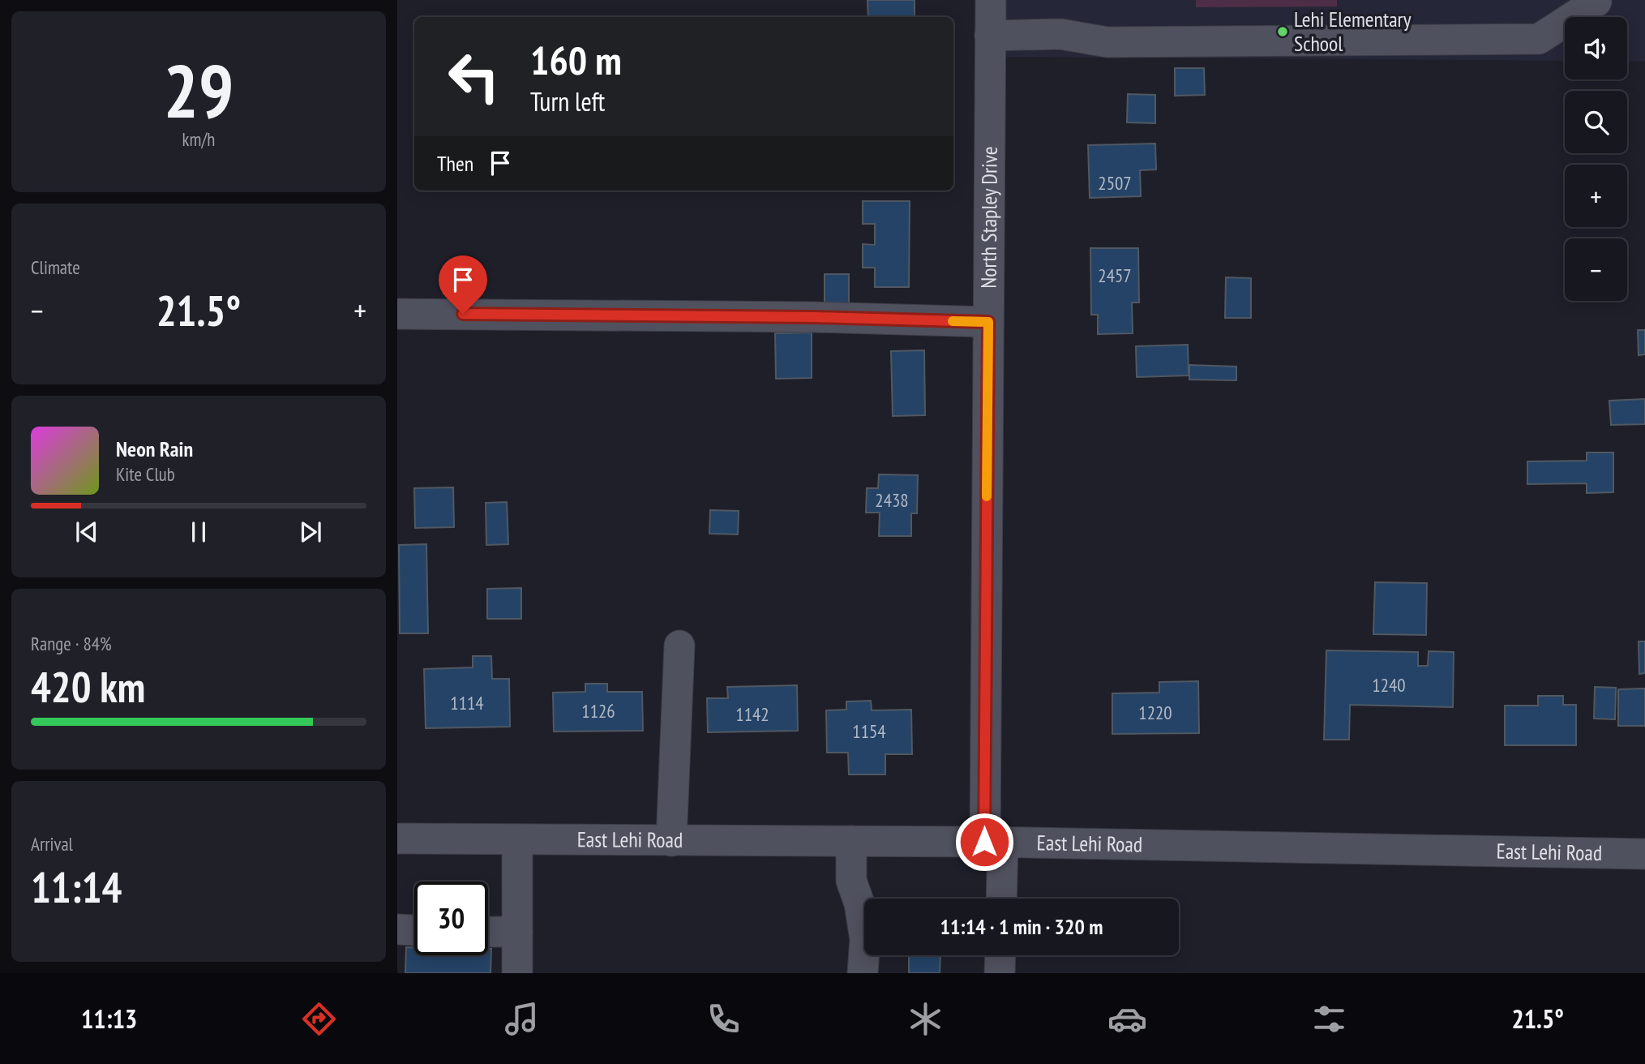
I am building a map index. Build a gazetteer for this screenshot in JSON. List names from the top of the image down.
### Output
{
  "streets": {
    "street": ["North Stapley Drive", "East Lehi Road"]
  },
  "crossings": [
    ["North Stapley Drive", "East Lehi Road"]
  ],
  "places": ["Lehi Elementary School"],
  "house_numbers": [
    "2507",
    "2457",
    "2438",
    "1240",
    "1114",
    "1126",
    "1220",
    "1142",
    "1154"
  ],
  "page": {
    "tile": [
      ["29", "km/h"],
      "Climate",
      ["Range · 84%", "420 km"],
      ["Arrival", "11:14"]
    ],
    "map_buttons": ["+", "−"],
    "turn": ["160 m", "Turn left"],
    "then": "Then",
    "heat": ["−", "21.5°", "+"],
    "song": ["Neon Rain", "Kite Club"],
    "limit": "30",
    "trip": "11:14 · 1 min · 320 m",
    "tabs": ["11:13", "21.5°"]
  }
}
